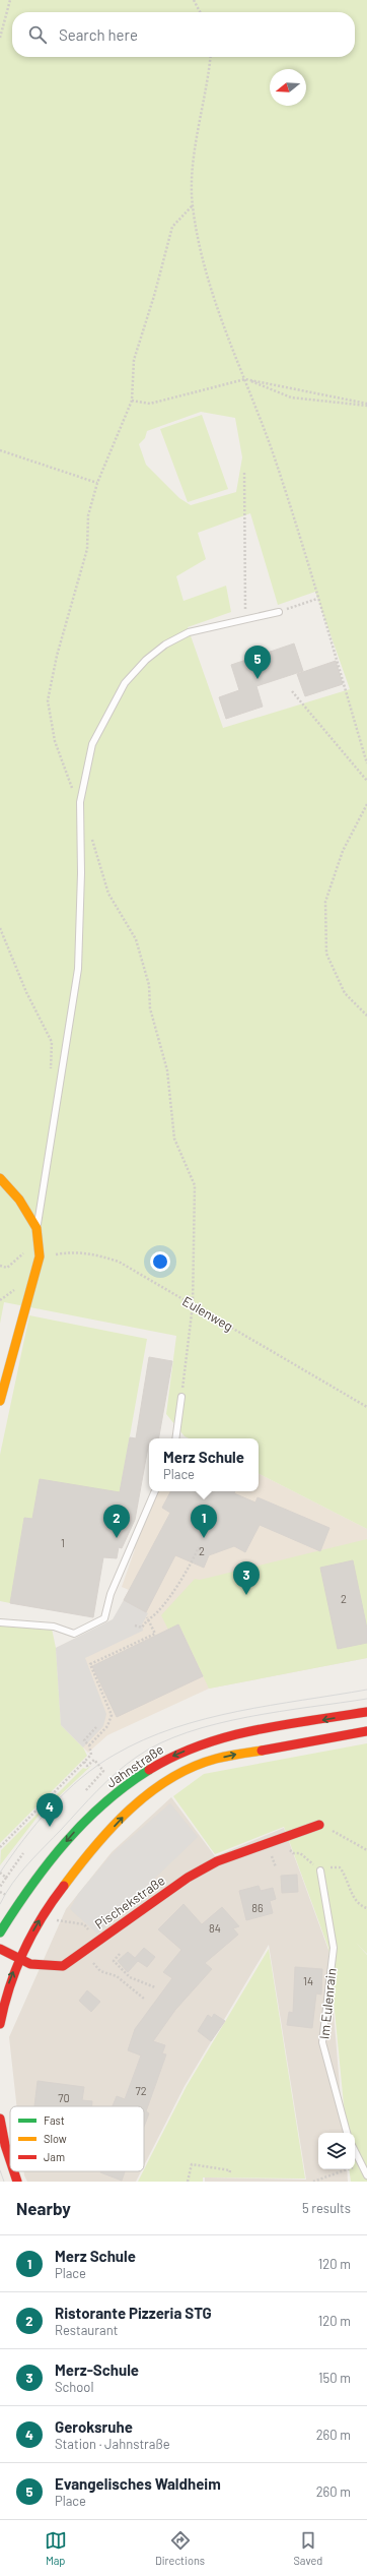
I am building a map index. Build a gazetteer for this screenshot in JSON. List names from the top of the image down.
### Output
{
  "streets": {
    "main road": ["Jahnstraße", "Pischekstraße"],
    "lane": ["Im Eulenrain"],
    "path": ["Eulenweg"]
  },
  "house_numbers": [
    "1",
    "2",
    "2",
    "86",
    "84",
    "14",
    "72",
    "70"
  ],
  "legend": ["Fast", "Slow", "Jam"],
  "north": "left",
  "page": {
    "search": "Search here",
    "pins": [
      "5",
      "1",
      "2",
      "3",
      "4"
    ],
    "popup": ["Merz Schule", "Place"],
    "heading": ["Nearby", "5 results"],
    "list": [
      {
        "mark": "1",
        "name": "Merz Schule",
        "note": "Place",
        "value": "120 m"
      },
      {
        "mark": "2",
        "name": "Ristorante Pizzeria STG",
        "note": "Restaurant",
        "value": "120 m"
      },
      {
        "mark": "3",
        "name": "Merz-Schule",
        "note": "School",
        "value": "150 m"
      },
      {
        "mark": "4",
        "name": "Geroksruhe",
        "note": "Station · Jahnstraße",
        "value": "260 m"
      },
      {
        "mark": "5",
        "name": "Evangelisches Waldheim",
        "note": "Place",
        "value": "260 m"
      }
    ],
    "nav": ["Map", "Directions", "Saved"]
  }
}
